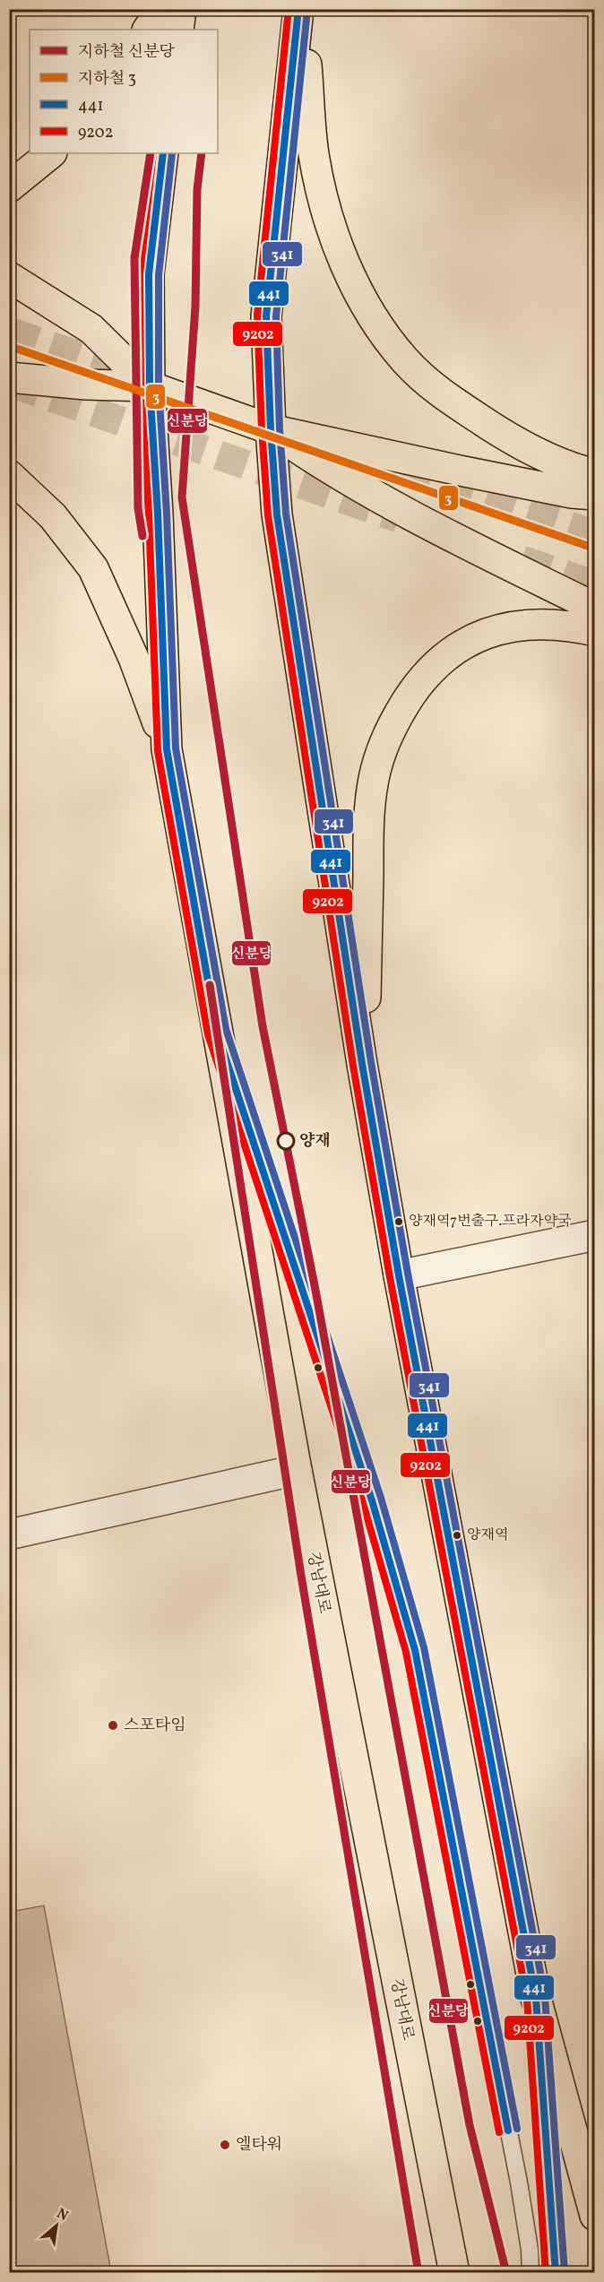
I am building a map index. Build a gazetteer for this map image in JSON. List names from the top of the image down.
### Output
{
  "streets": {
    "main road": ["강남대로"]
  },
  "places": [
    "양재",
    "양재역7번출구.프라자약국",
    "양재역",
    "스포타임",
    "엘타워"
  ],
  "lines": [
    "transit line 441",
    "transit line 9202",
    "transit line 341",
    "metro line 신분당",
    "metro line 3"
  ],
  "legend": [
    "지하철 신분당",
    "지하철 3",
    "441",
    "9202"
  ],
  "north": "top right"
}
